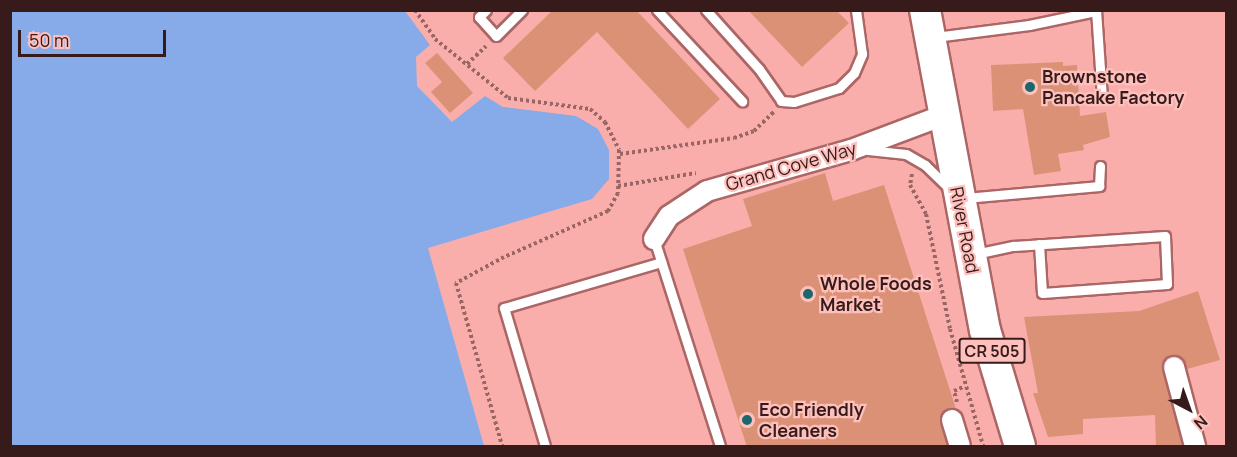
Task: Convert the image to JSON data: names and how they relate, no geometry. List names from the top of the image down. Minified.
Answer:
{"streets":{"main road":["River Road","CR 505"],"street":["Grand Cove Way"]},"crossings":[["Grand Cove Way","River Road"]],"places":["Brownstone Pancake Factory","Whole Foods Market","Eco Friendly Cleaners"],"scale_bar":"50 m","north":"bottom right"}
